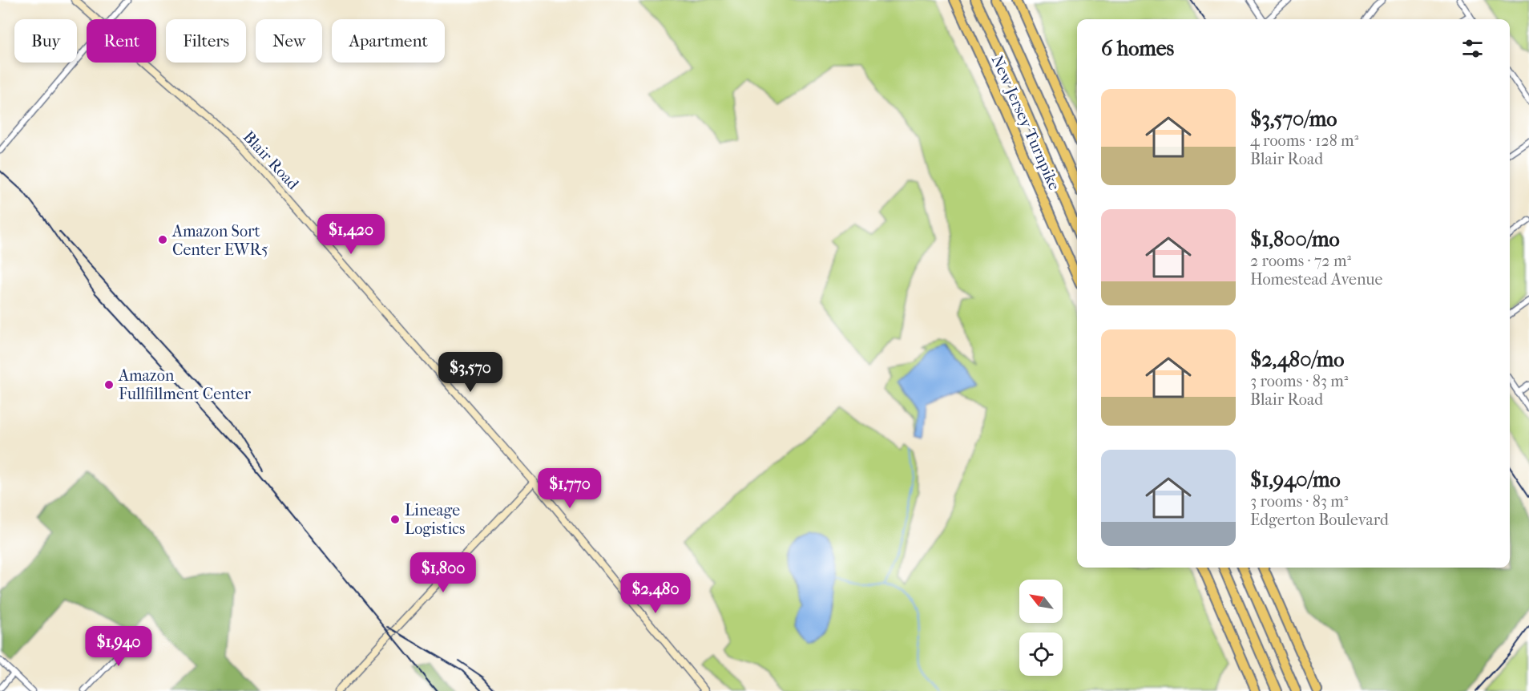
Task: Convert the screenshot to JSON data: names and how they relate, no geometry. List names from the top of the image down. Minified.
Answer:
{"streets":{"highway":["New Jersey Turnpike"],"street":["Blair Road"]},"places":["Amazon Sort Center EWR5","Amazon Fullfillment Center","Lineage Logistics"],"north":"top left","page":{"chip":["Buy","Rent","Filters","New","Apartment"],"heading":"6 homes","list":[{"name":"$3,570/mo","note":"4 rooms · 128 m² · Blair Road"},{"name":"$1,800/mo","note":"2 rooms · 72 m² · Homestead Avenue"},{"name":"$2,480/mo","note":"3 rooms · 83 m² · Blair Road"},{"name":"$1,940/mo","note":"3 rooms · 83 m² · Edgerton Boulevard"}],"price":["$1,420","$3,570","$1,770","$1,800","$2,480","$1,940"]}}
